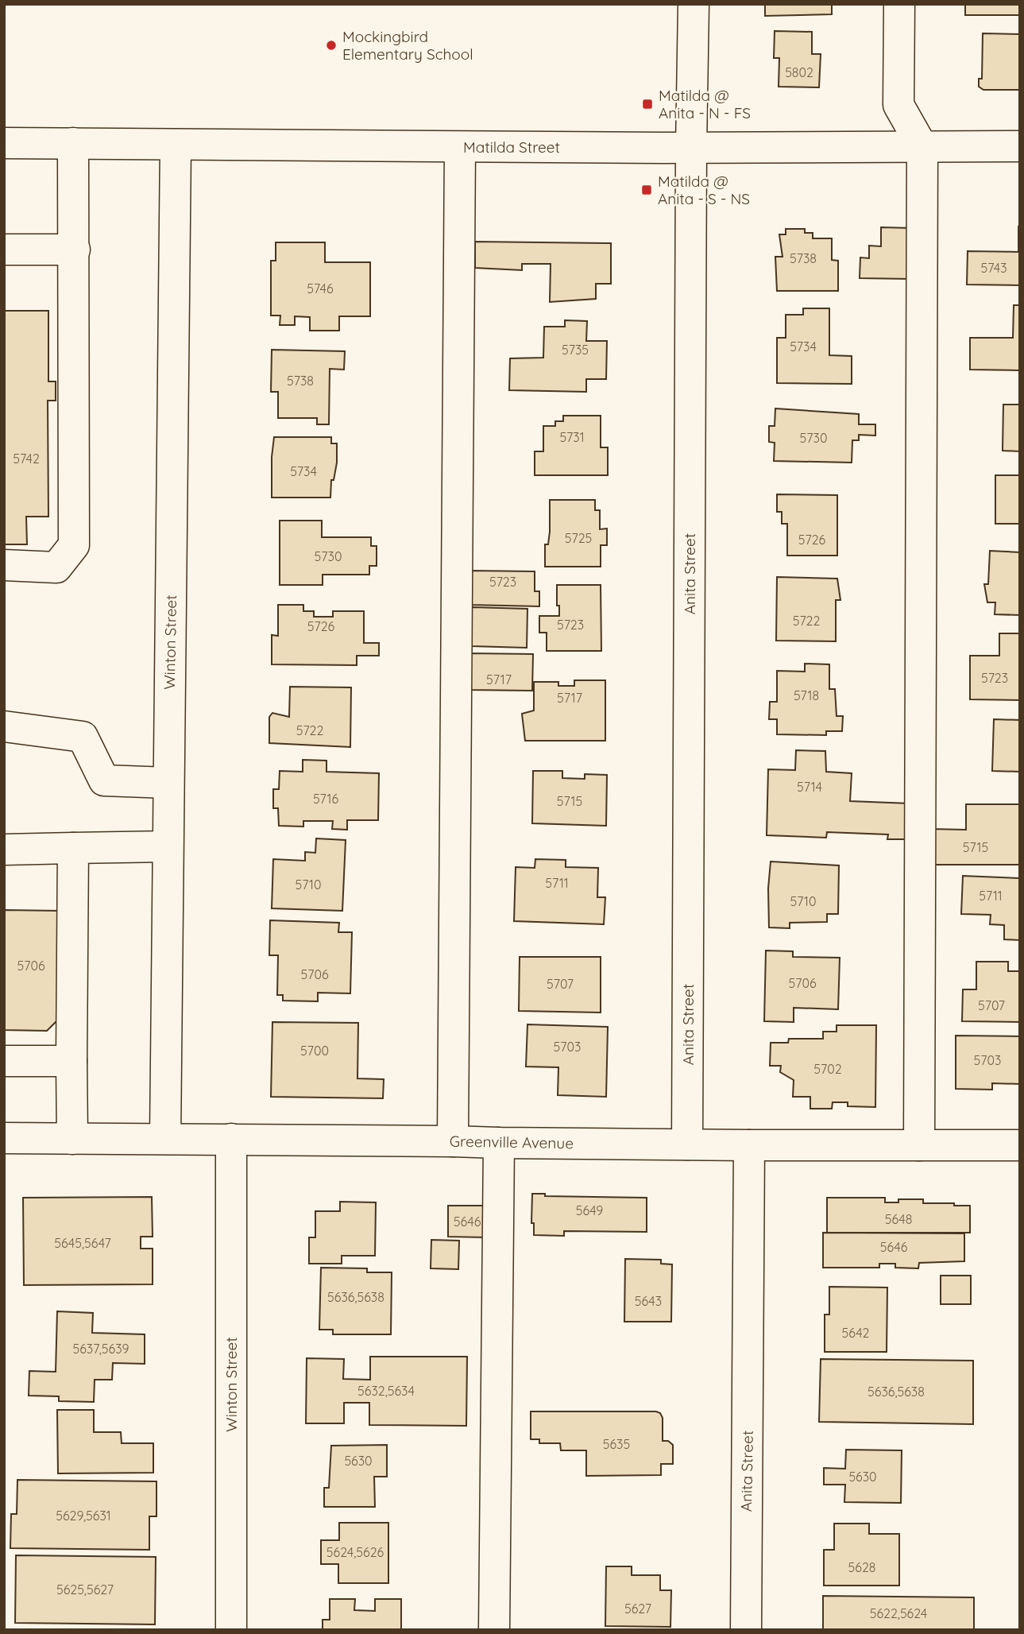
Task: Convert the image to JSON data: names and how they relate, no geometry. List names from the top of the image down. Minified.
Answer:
{"streets":{"street":["Matilda Street","Anita Street","Winton Street","Greenville Avenue"]},"crossings":[["Matilda Street","Anita Street"],["Matilda Street","Winton Street"],["Anita Street","Greenville Avenue"],["Winton Street","Greenville Avenue"]],"places":{"other":["Mockingbird Elementary School"],"transit":["Matilda @ Anita - N - FS","Matilda @ Anita - S - NS"]},"house_numbers":["5802","5738","5743","5746","5734","5735","5738","5731","5730","5742","5734","5725","5726","5730","5723","5722","5723","5726","5723","5717","5718","5717","5722","5714","5716","5715","5715","5711","5710","5711","5710","5706","5706","5706","5707","5707","5703","5700","5703","5702","5649","5648","5646","5645,5647","5646","5636,5638","5643","5642","5637,5639","5632,5634","5636,5638","5635","5630","5630","5629,5631","5624,5626","5628","5625,5627","5627","5622,5624"]}
